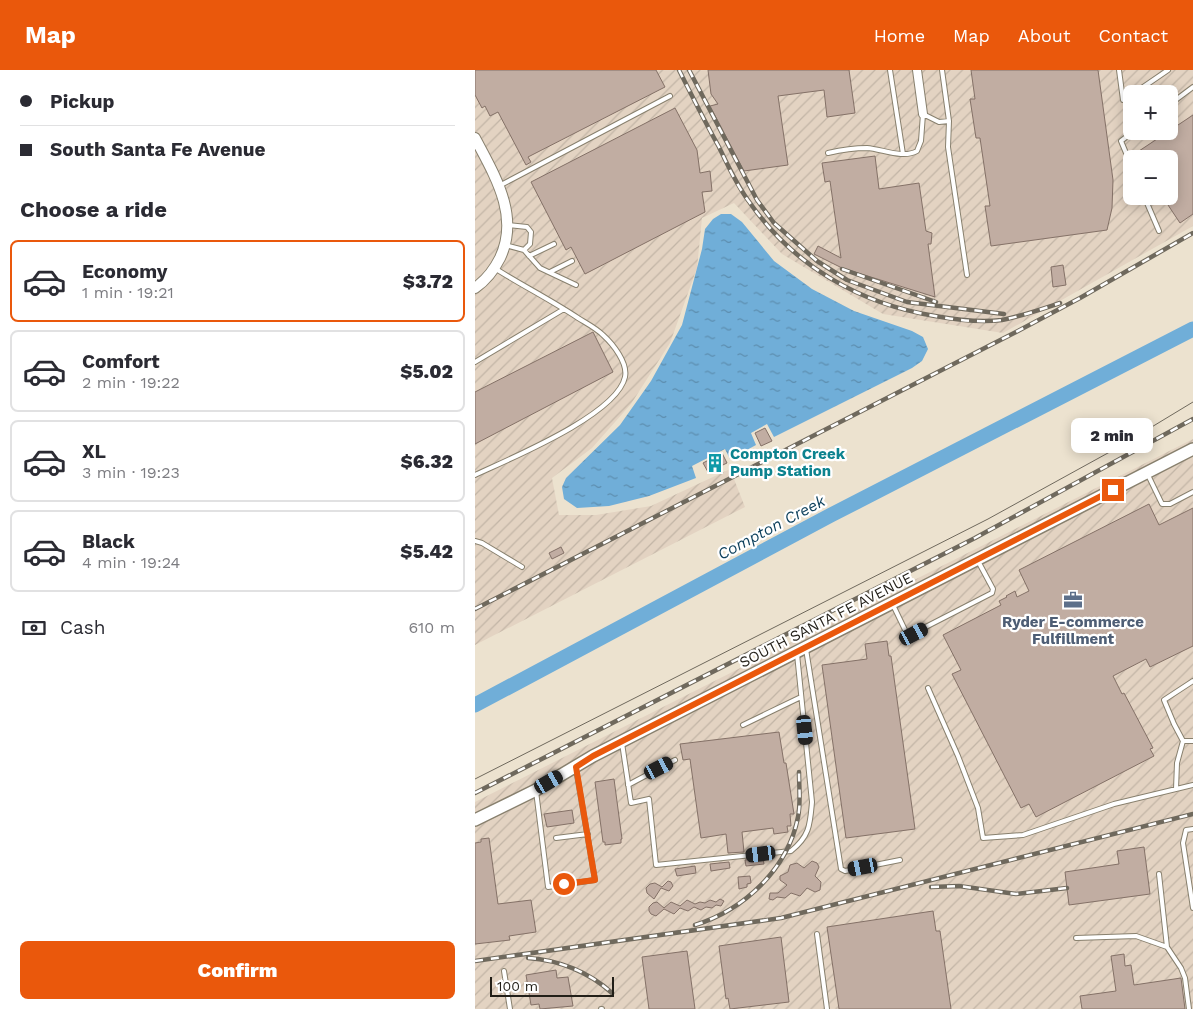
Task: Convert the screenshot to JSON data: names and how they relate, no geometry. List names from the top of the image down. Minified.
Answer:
{"streets":{"main road":["SOUTH SANTA FE AVENUE"]},"water":["Compton Creek"],"places":{"building":["Compton Creek Pump Station"],"office":["Ryder E-commerce Fulfillment"]},"scale_bar":"100 m","page":{"header":"Map","nav":["Home","Map","About","Contact"],"banner":["Pickup","South Santa Fe Avenue"],"map_buttons":["+","−"],"heading":"Choose a ride","list":[{"name":"Economy","note":"1 min · 19:21","value":"$3.72"},{"name":"Comfort","note":"2 min · 19:22","value":"$5.02"},{"name":"XL","note":"3 min · 19:23","value":"$6.32"},{"name":"Black","note":"4 min · 19:24","value":"$5.42"}],"bubble":"2 min","pay":["Cash","610 m"],"buttons":"Confirm","scale":"100 m"}}
